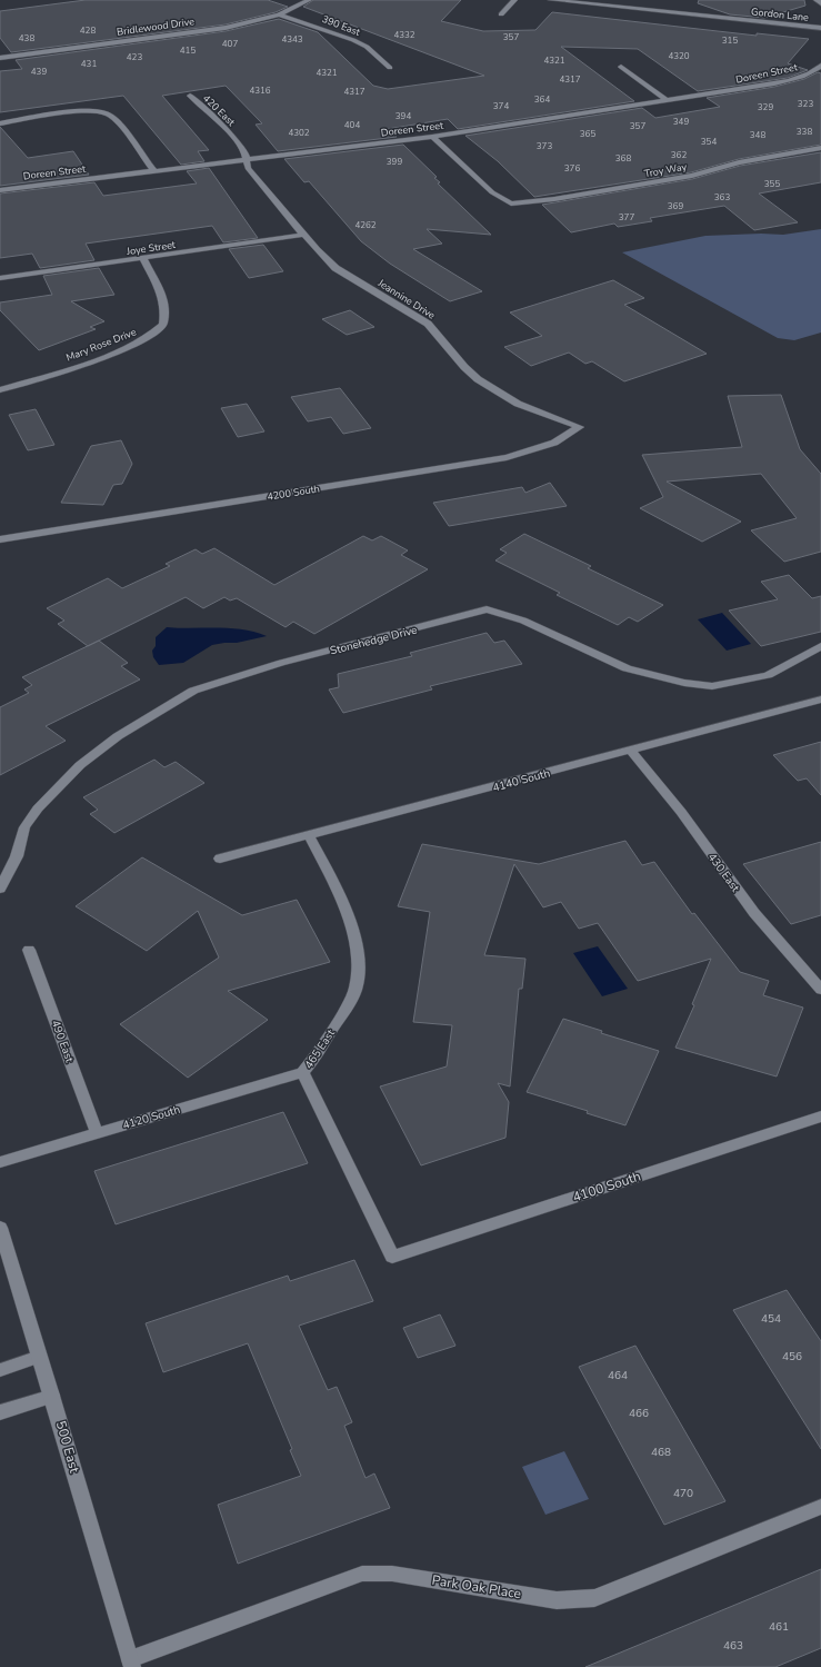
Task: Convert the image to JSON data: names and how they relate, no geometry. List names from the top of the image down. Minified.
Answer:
{"streets":{"street":["Gordon Lane","390 East","Bridlewood Drive","Doreen Street","420 East","Troy Way","Joye Street","Jeannine Drive","Mary Rose Drive","4200 South","Stonehedge Drive","4140 South","430 East","490 East","465 East","4120 South","4100 South","500 East","Park Oak Place"]},"crossings":[["390 East","Bridlewood Drive"],["Doreen Street","420 East"],["Doreen Street","Troy Way"],["Doreen Street","Jeannine Drive"],["420 East","Jeannine Drive"],["Joye Street","Jeannine Drive"],["Joye Street","Mary Rose Drive"],["Jeannine Drive","4200 South"],["4140 South","430 East"],["4140 South","465 East"],["490 East","4120 South"],["465 East","4120 South"],["465 East","4100 South"],["500 East","Park Oak Place"]],"house_numbers":["428","4332","357","438","4343","315","407","415","4320","423","4321","431","439","4321","4317","4316","4317","364","323","374","329","394","349","404","357","338","4302","365","348","354","373","362","368","399","376","355","363","369","377","4262","454","456","464","466","468","470","461","463"]}
